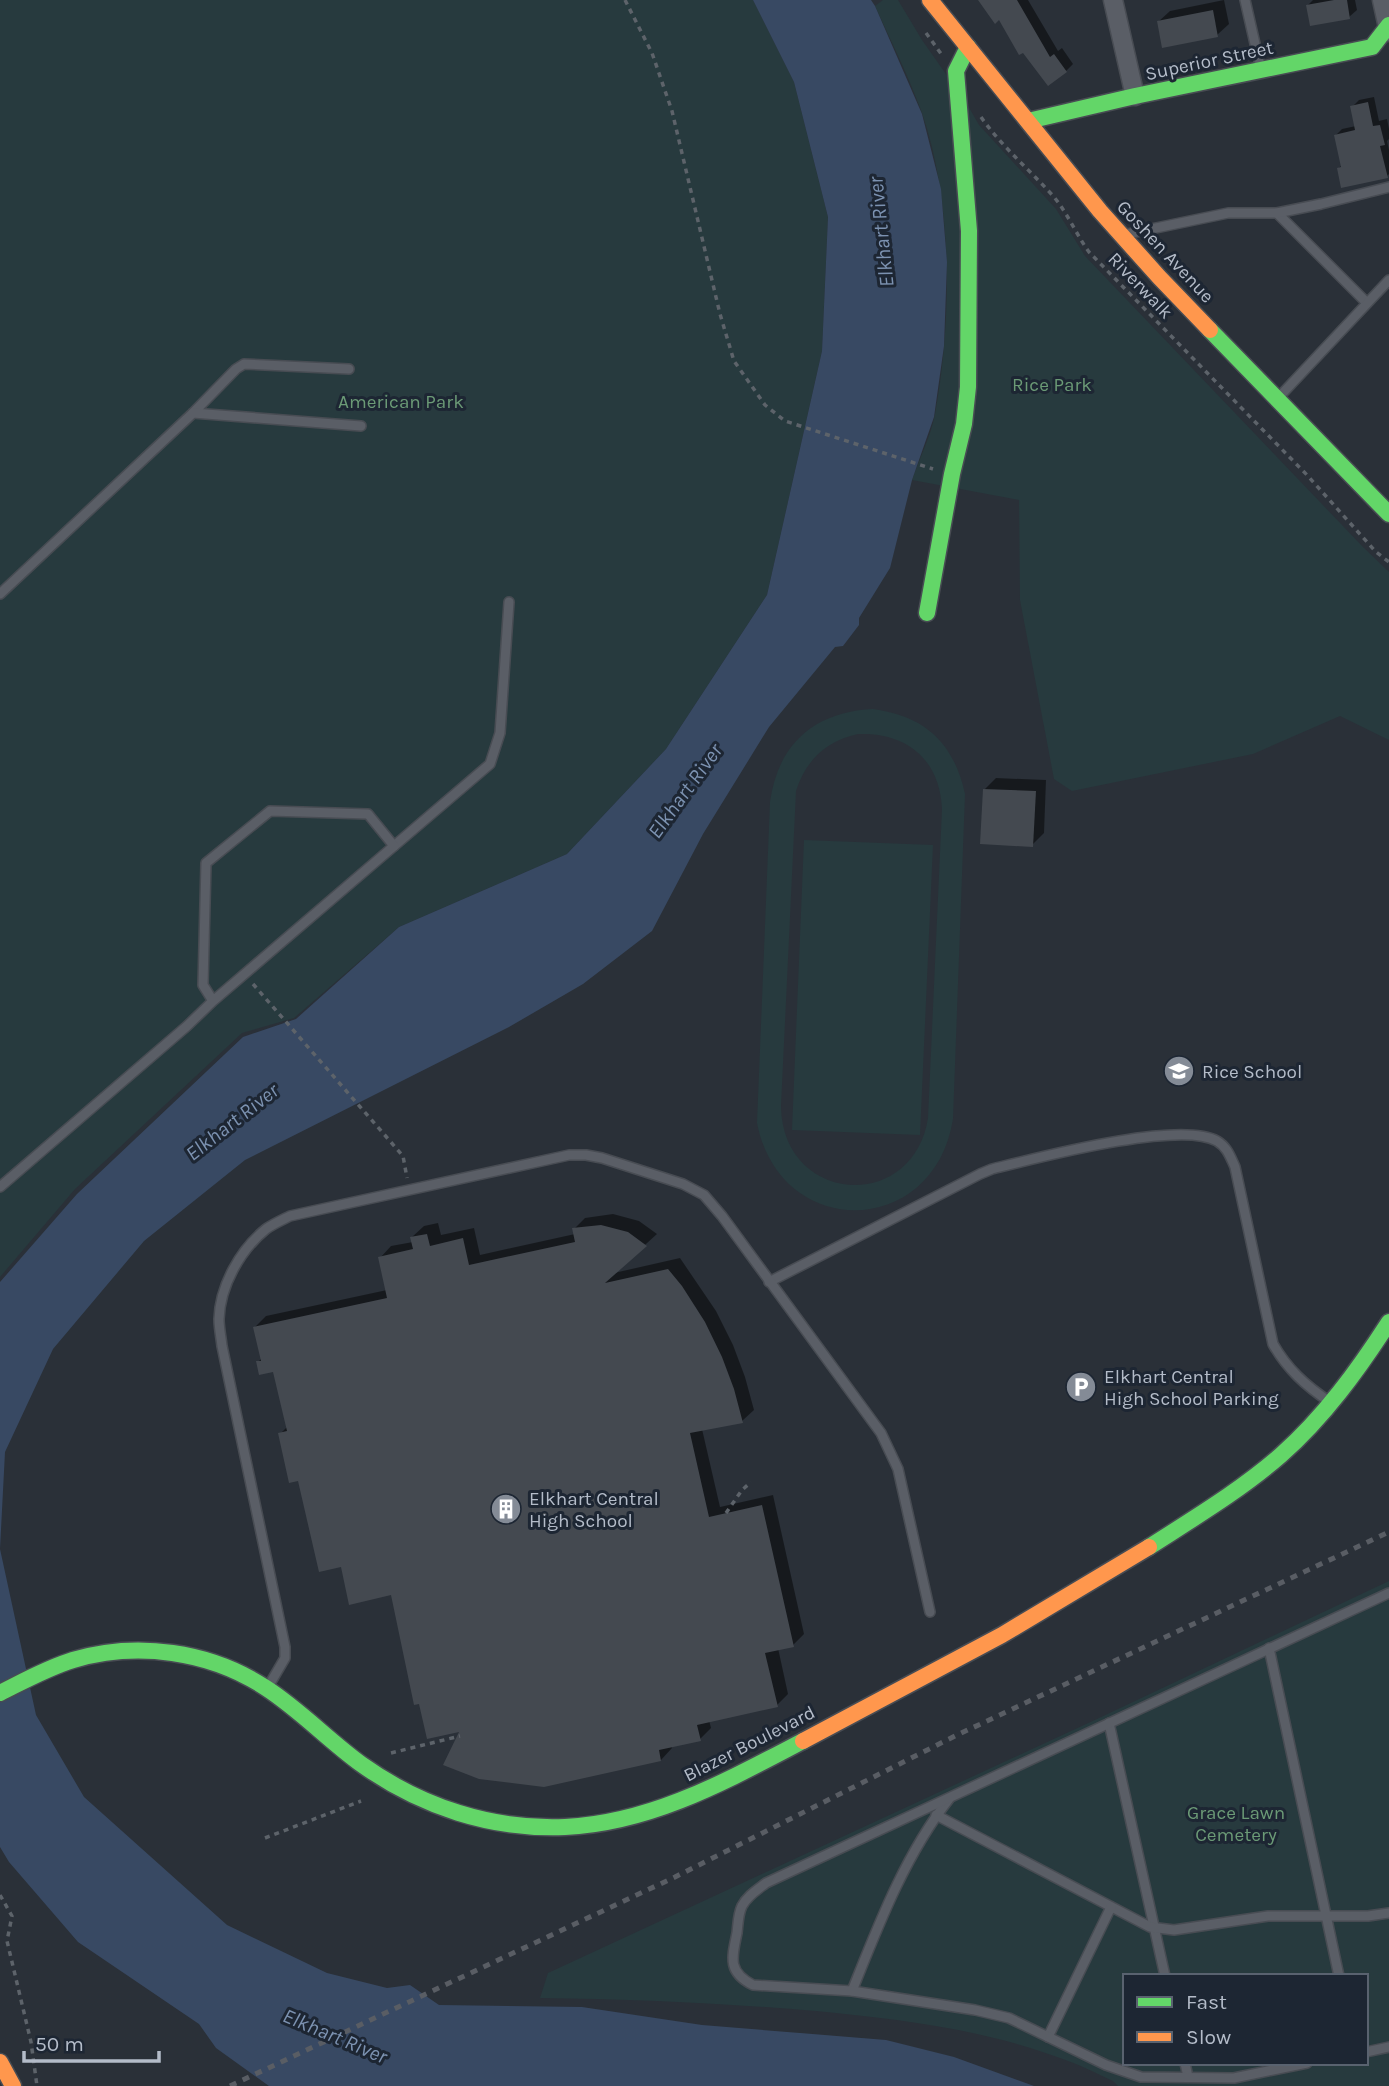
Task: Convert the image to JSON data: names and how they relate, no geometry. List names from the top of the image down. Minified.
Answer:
{"streets":{"main road":["Superior Street","Goshen Avenue","Blazer Boulevard"],"path":["Riverwalk"]},"crossings":[["Superior Street","Goshen Avenue"]],"water":["Elkhart River"],"parks":["Rice Park","American Park","Grace Lawn Cemetery"],"places":{"school or university":["Rice School"],"parking":["Elkhart Central High School Parking"],"building":["Elkhart Central High School"]},"legend":["Fast","Slow"],"scale_bar":"50 m"}
